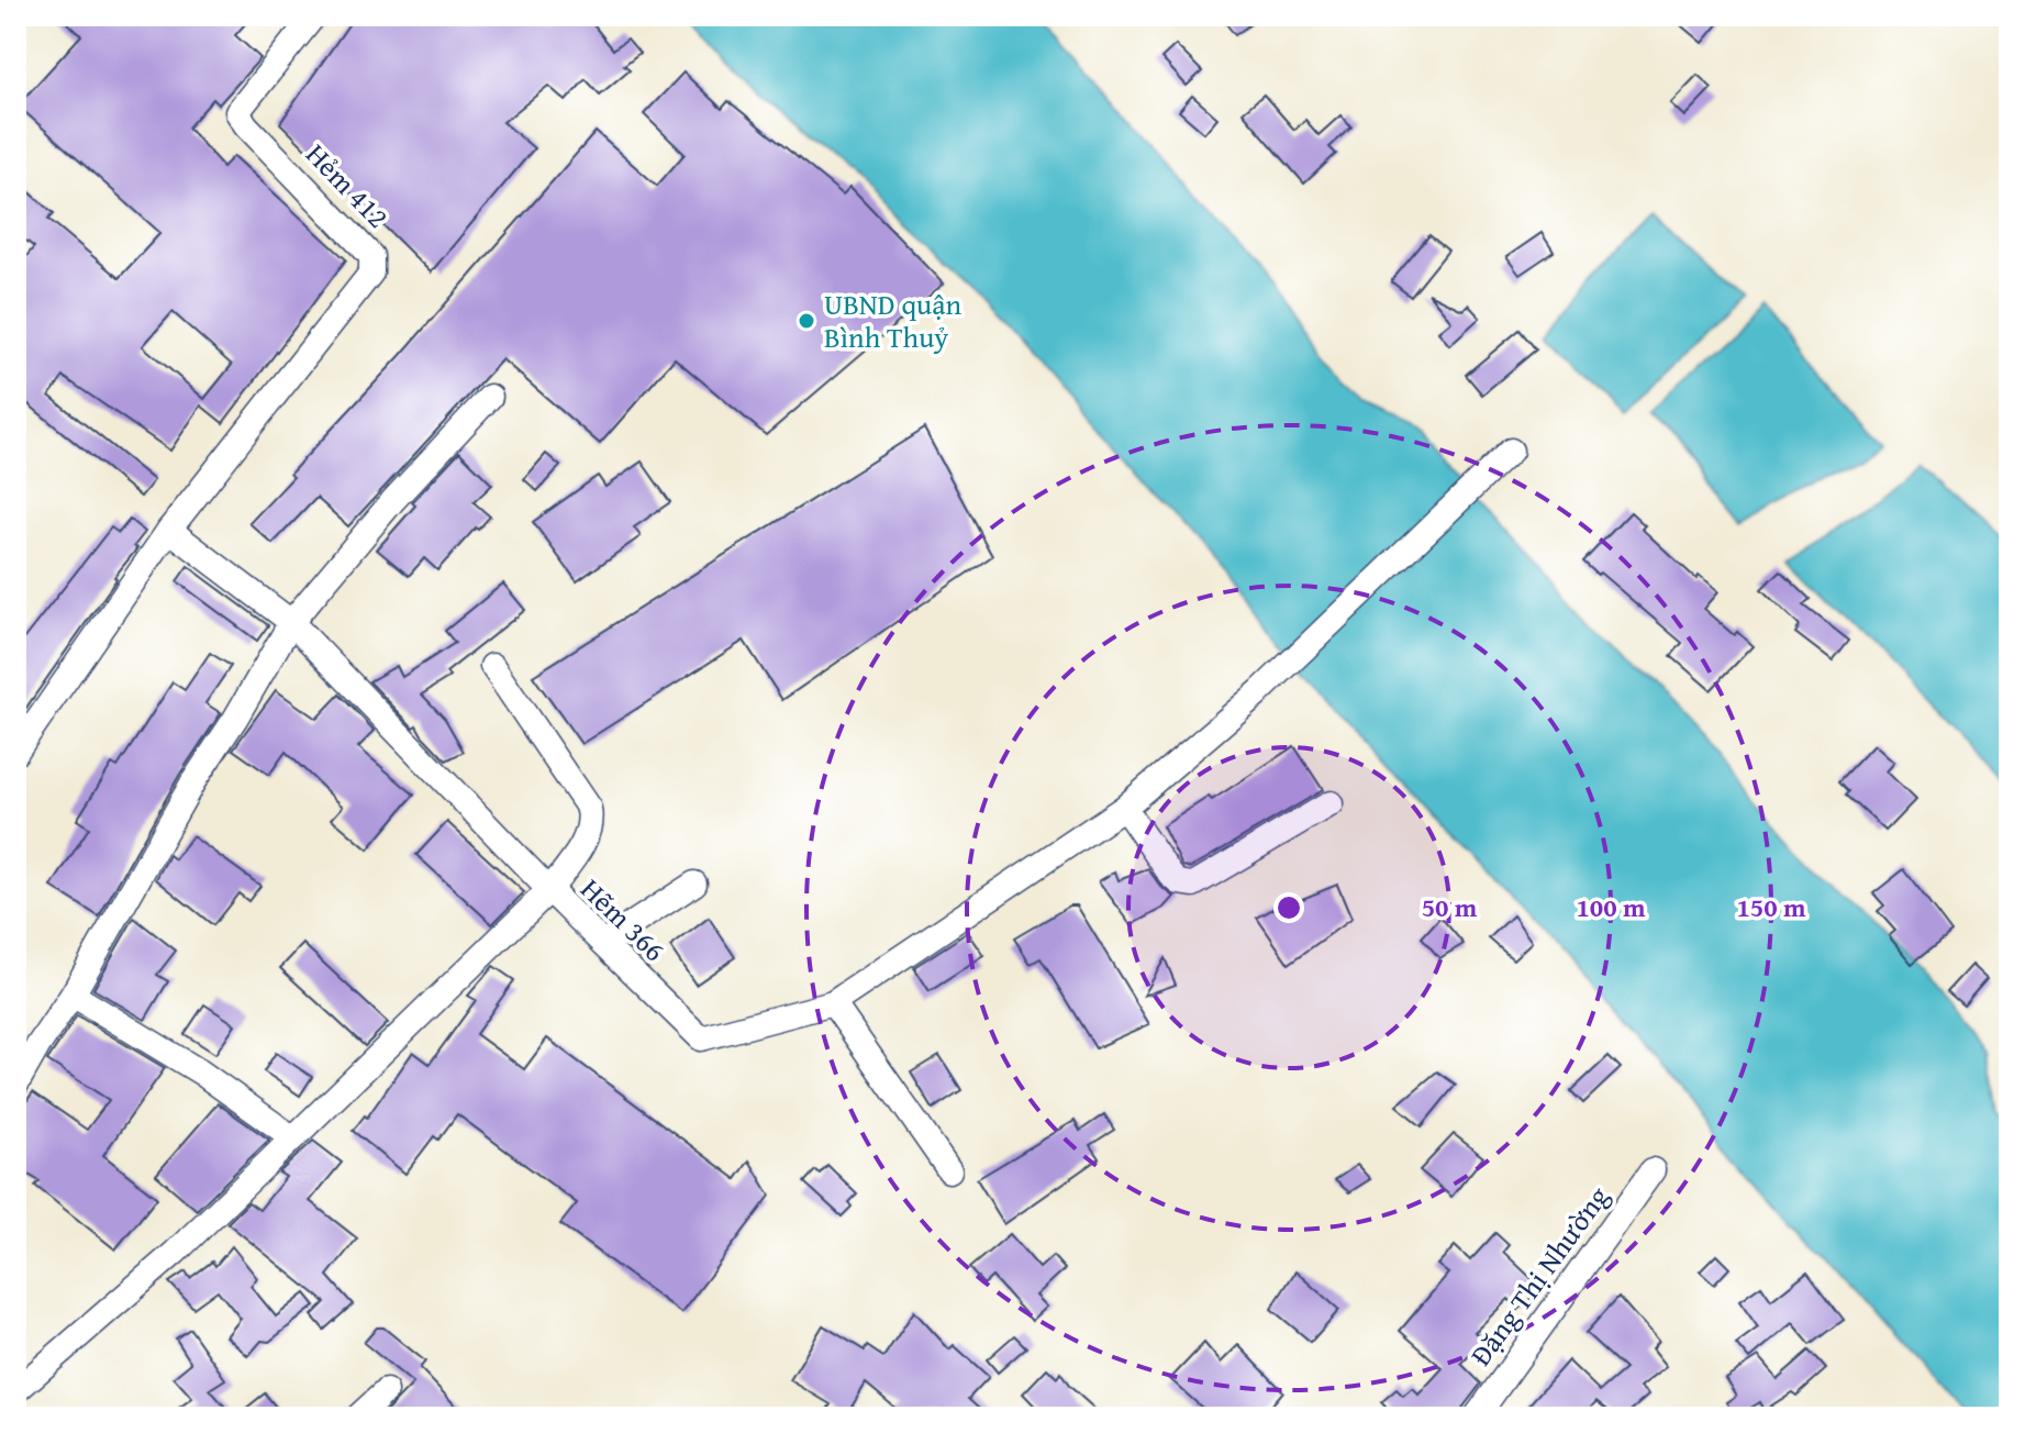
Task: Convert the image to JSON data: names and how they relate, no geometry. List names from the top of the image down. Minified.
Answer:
{"streets":{"street":["Hẻm 412","Hẽm 366","Đặng Thị Nhường"]},"places":["UBND quận Bình Thuỷ"],"rings":["50 m","100 m","150 m"]}
